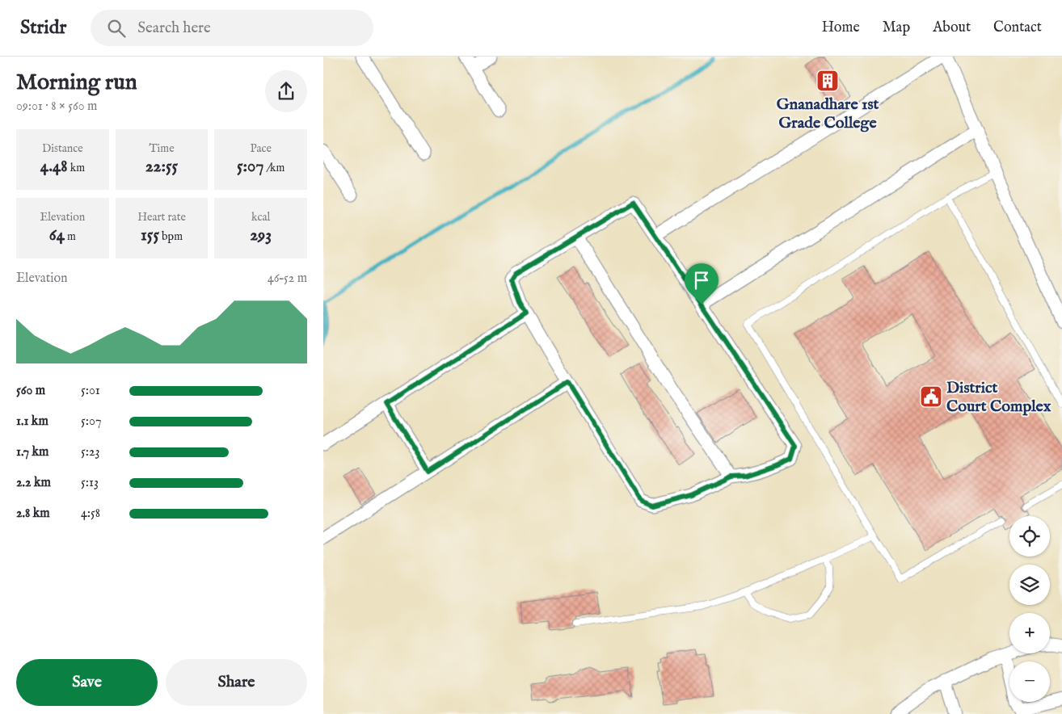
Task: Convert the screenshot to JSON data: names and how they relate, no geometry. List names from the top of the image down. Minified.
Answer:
{"places":{"building":["Gnanadhare 1st Grade College"],"public building":["District Court Complex"]},"page":{"header":"Stridr","search":"Search here","nav":["Home","Map","About","Contact"],"heading":["Morning run","09:01 · 8 × 560 m"],"stats":[["Distance","4.48 km"],["Time","22:55"],["Pace","5:07 /km"],["Elevation","64 m"],["Heart rate","155 bpm"],["kcal","293"]],"chart":["Elevation","46–52 m"],"list":[{"name":"560 m","note":"5:01"},{"name":"1.1 km","note":"5:07"},{"name":"1.7 km","note":"5:23"},{"name":"2.2 km","note":"5:13"},{"name":"2.8 km","note":"4:58"}],"map_buttons":["+","−"],"buttons":["Save","Share"]}}
